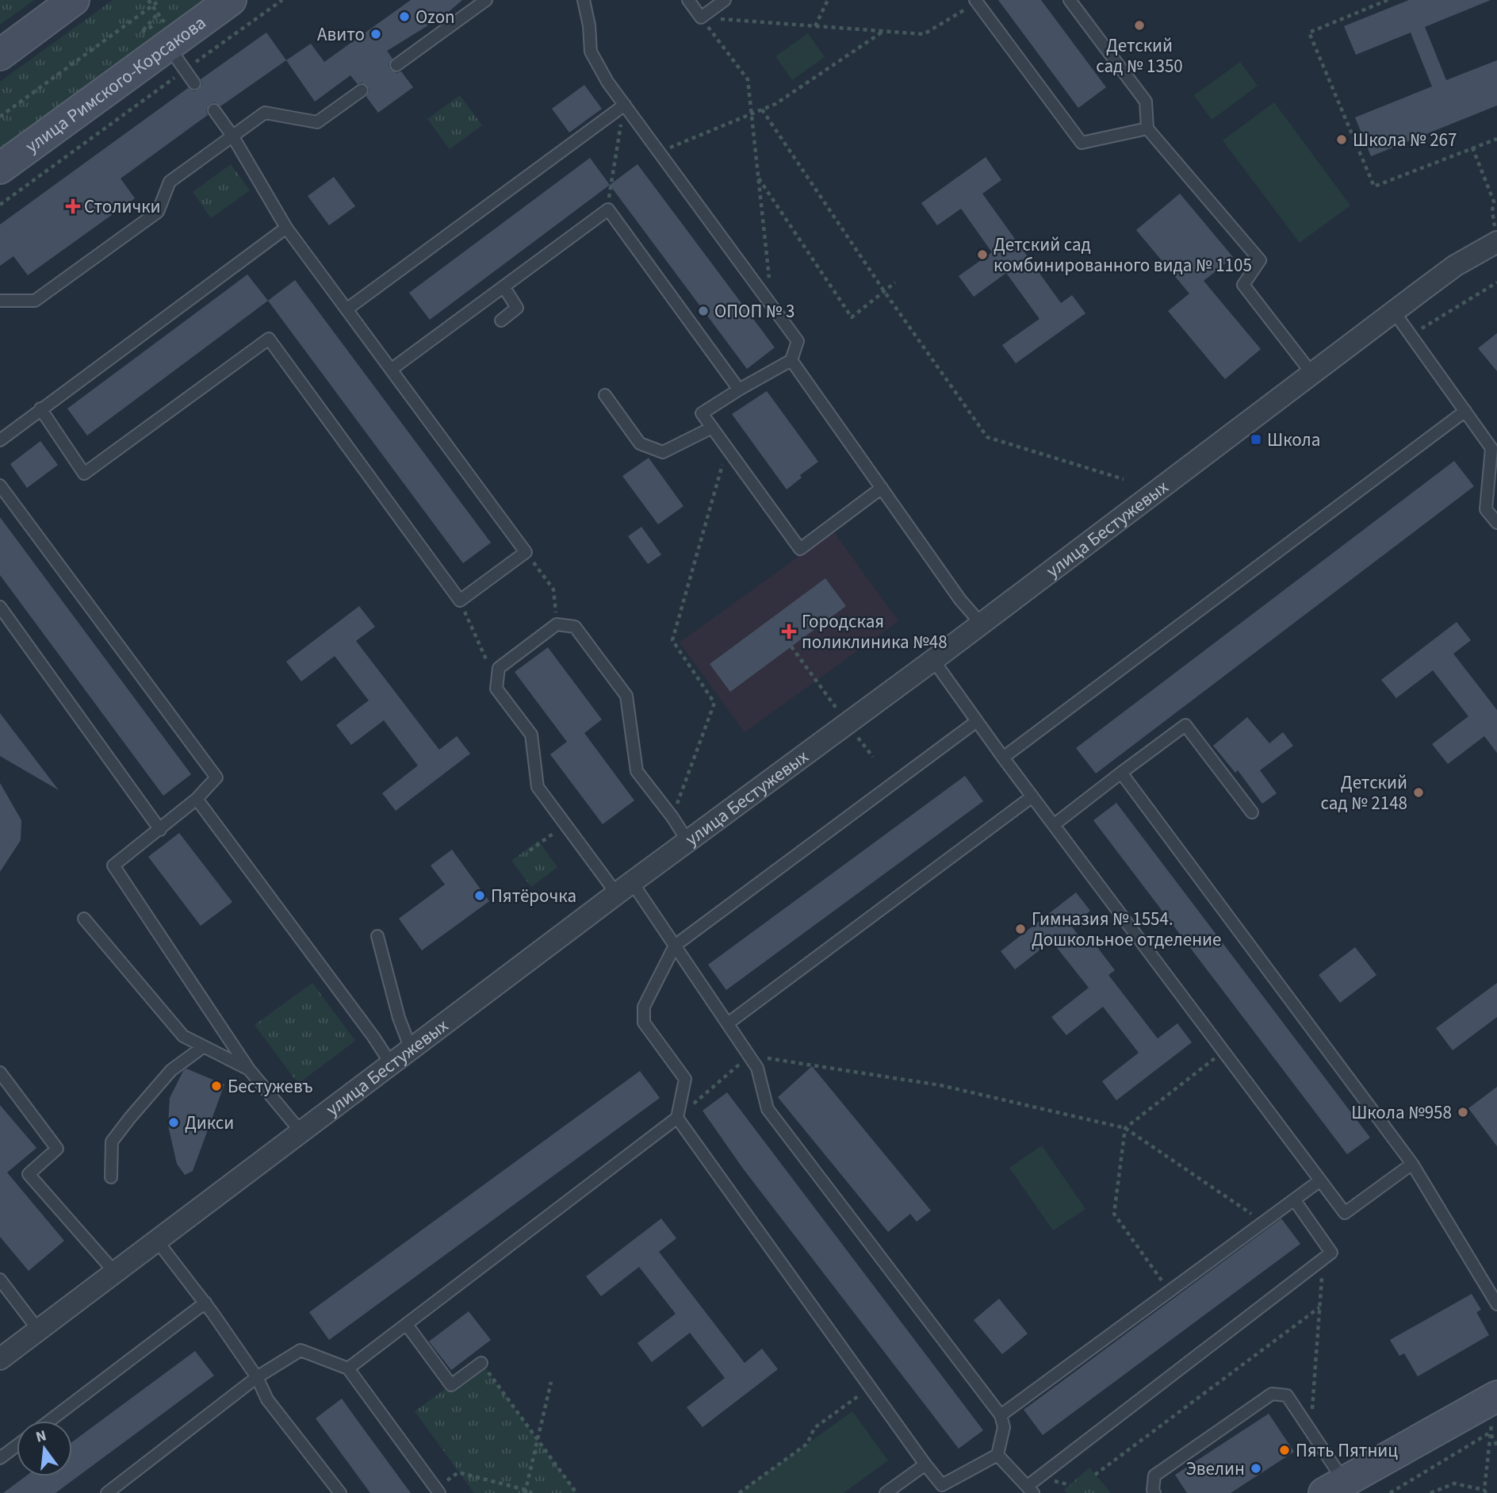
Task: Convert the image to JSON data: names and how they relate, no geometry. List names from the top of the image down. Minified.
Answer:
{"streets":{"street":["улица Римского-Корсакова","улица Бестужевых"]},"places":{"other":["Ozon","Детский сад № 1350","Авито","Школа № 267","Детский сад комбинированного вида № 1105","ОПОП № 3","Детский сад № 2148","Пятёрочка","Гимназия № 1554. Дошкольное отделение","Бестужевъ","Школа №958","Дикси","Пять Пятниц","Эвелин"],"health":["Столички","Городская поликлиника №48"],"transit":["Школа"]},"north":"top"}
